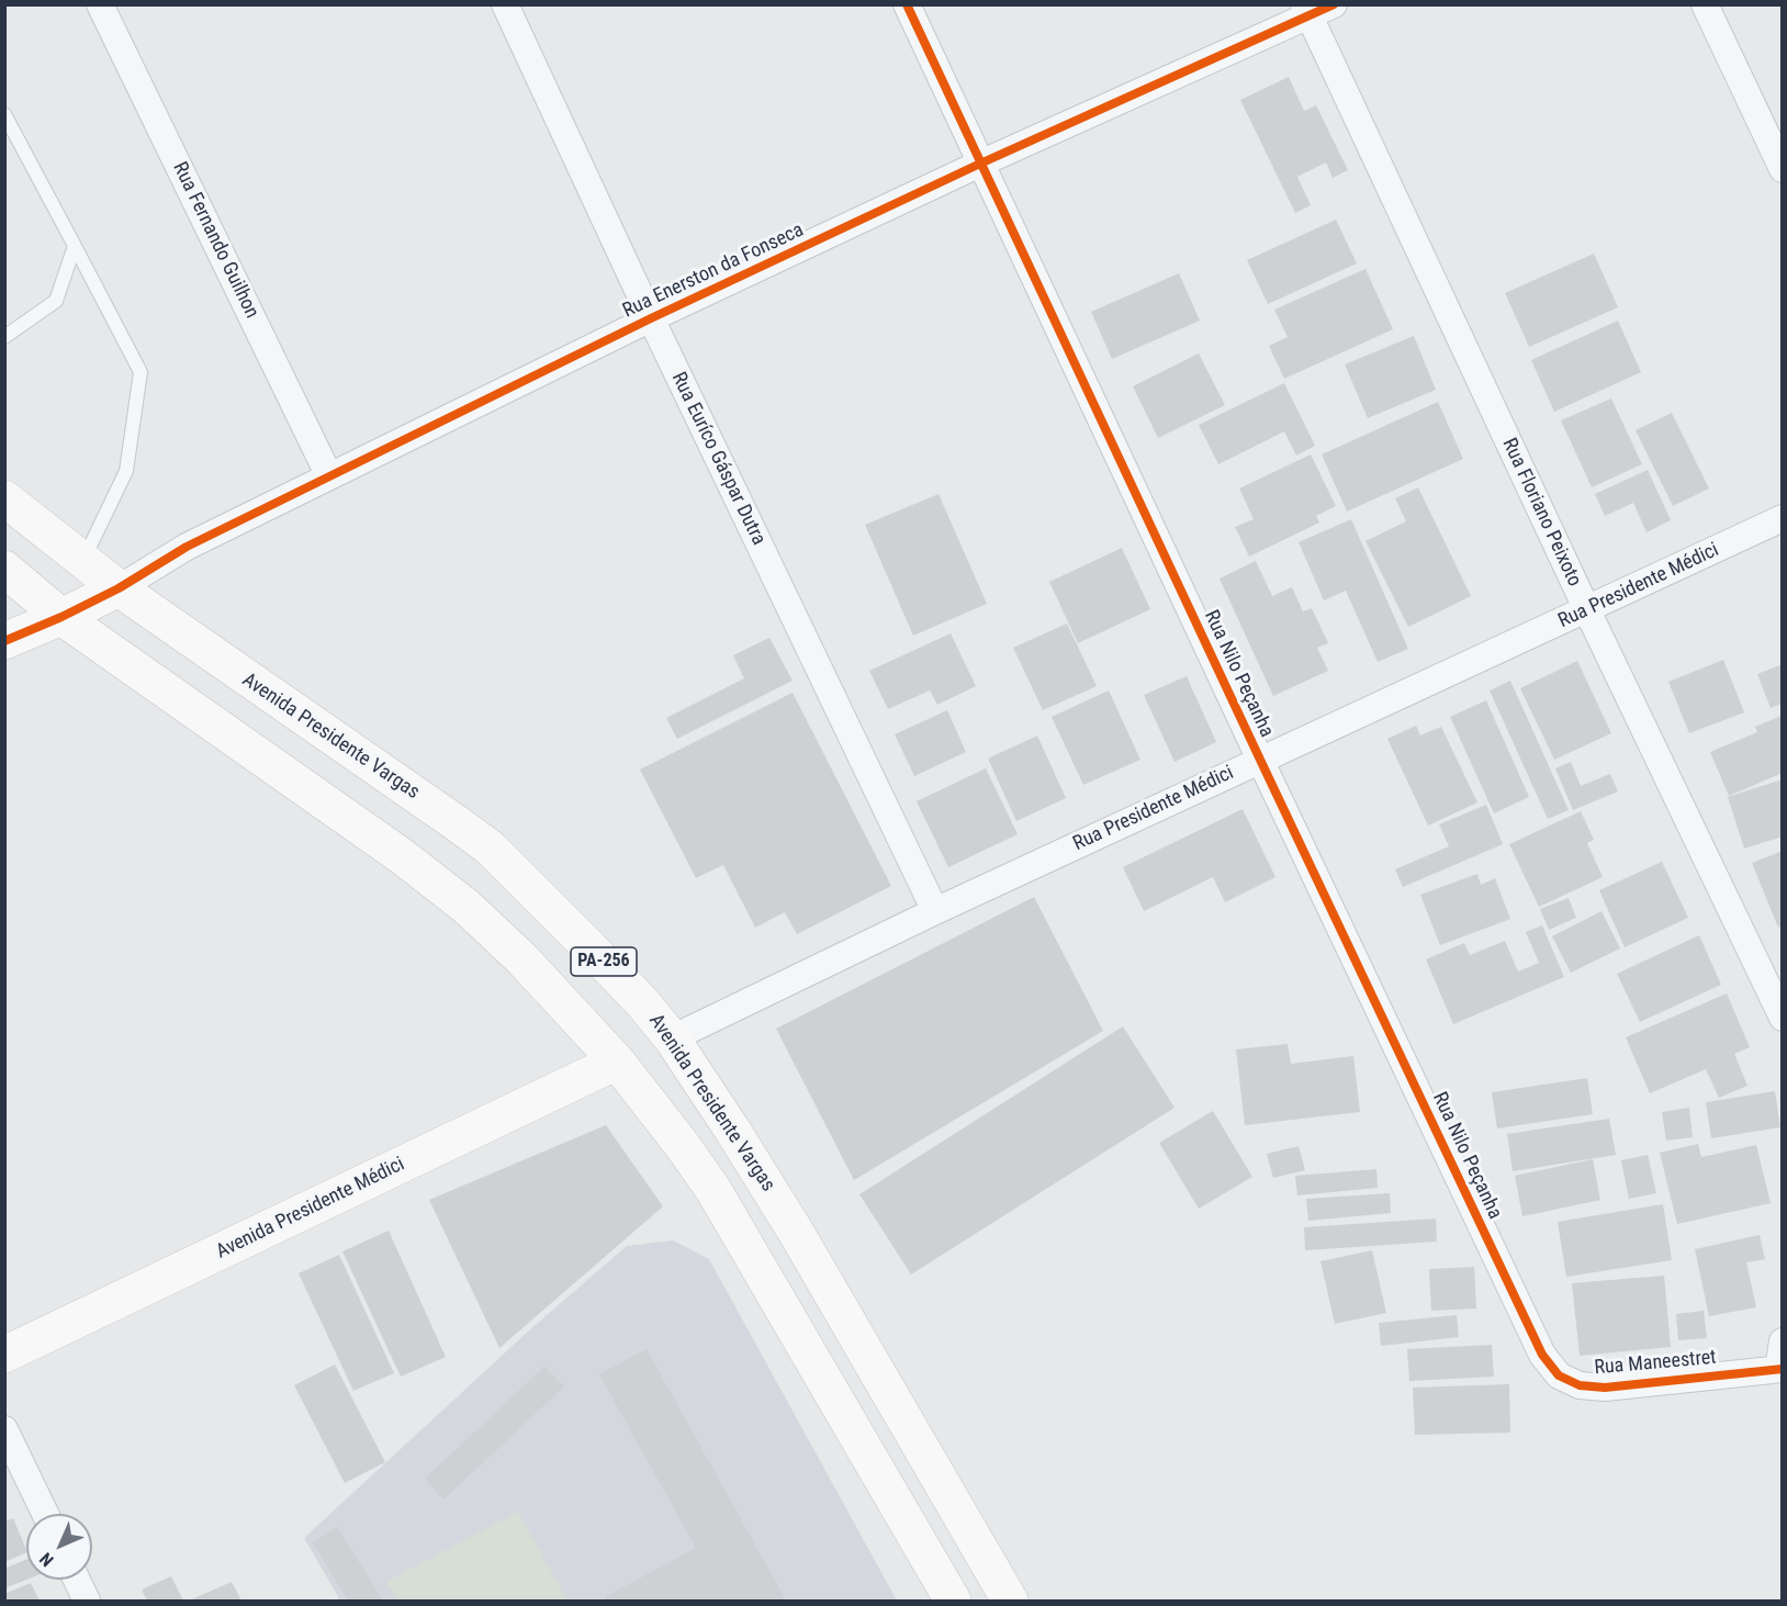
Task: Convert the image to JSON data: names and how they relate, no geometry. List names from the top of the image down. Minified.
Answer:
{"streets":{"main road":["Avenida Presidente Vargas","PA-256","Avenida Presidente Médici"],"street":["Rua Fernando Guilhon","Rua Enerston da Fonseca","Rua Euríco Gáspar Dutra","Rua Floriano Peixoto","Rua Presidente Médici","Rua Nilo Peçanha","Rua Maneestret"]},"crossings":[["Rua Fernando Guilhon","Rua Enerston da Fonseca"],["Rua Enerston da Fonseca","Rua Euríco Gáspar Dutra"],["Rua Enerston da Fonseca","Rua Floriano Peixoto"],["Rua Enerston da Fonseca","Rua Nilo Peçanha"],["Rua Enerston da Fonseca","Avenida Presidente Vargas"],["Rua Euríco Gáspar Dutra","Rua Presidente Médici"],["Rua Floriano Peixoto","Rua Presidente Médici"],["Rua Presidente Médici","Rua Nilo Peçanha"],["Rua Presidente Médici","Avenida Presidente Vargas"],["Rua Nilo Peçanha","Rua Maneestret"],["PA-256","Avenida Presidente Médici"]],"north":"bottom left"}
